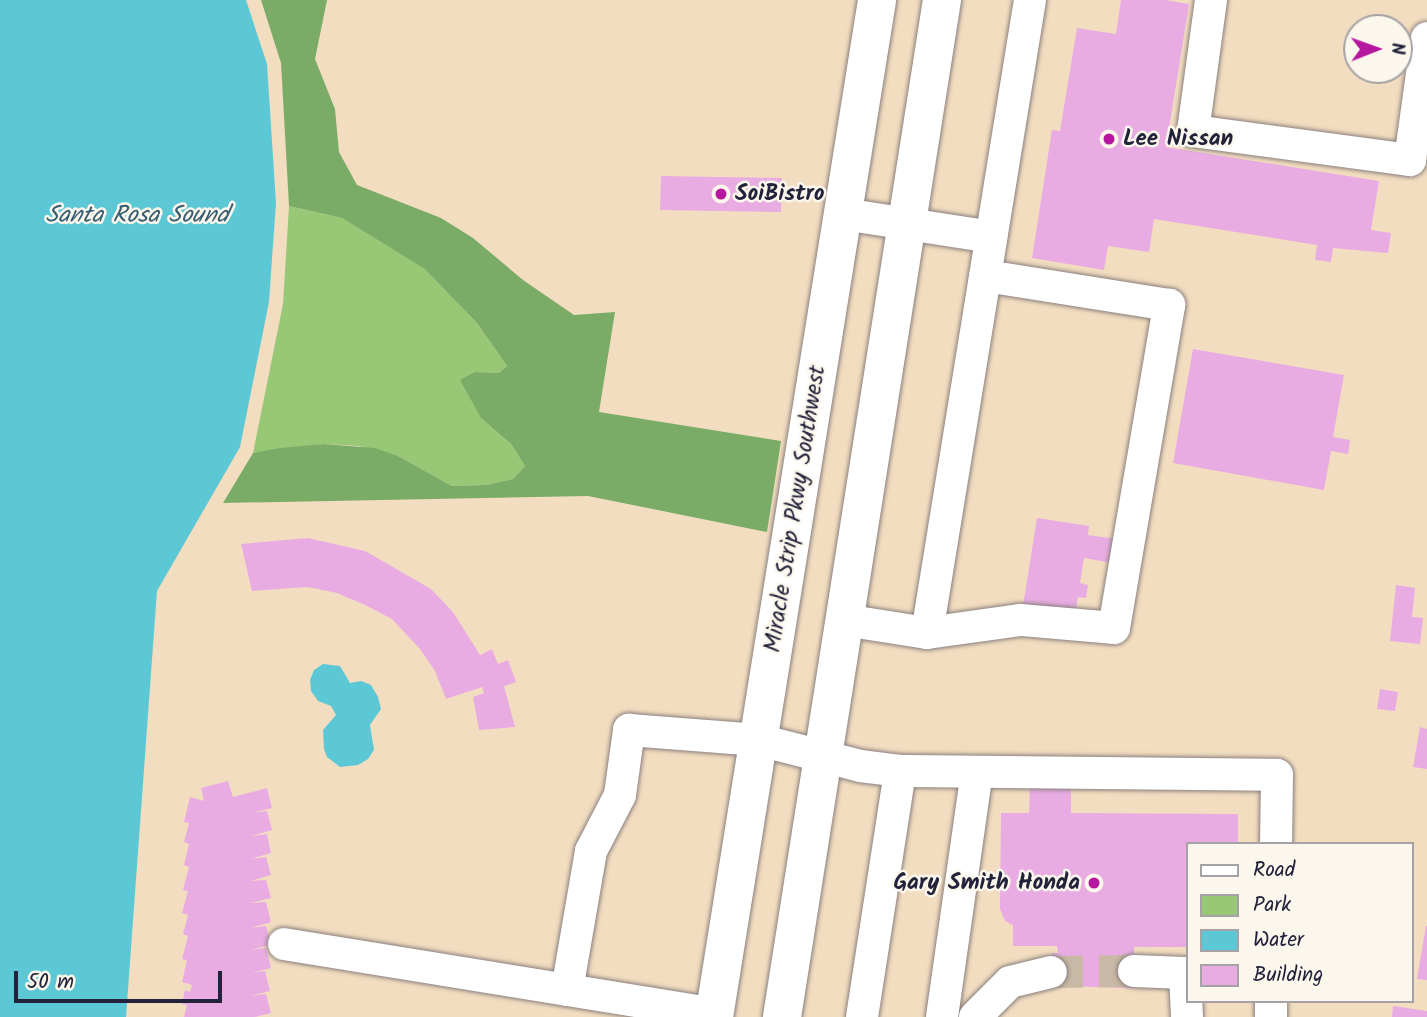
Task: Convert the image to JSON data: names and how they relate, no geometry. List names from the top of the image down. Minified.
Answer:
{"streets":{"highway":["Miracle Strip Pkwy Southwest"]},"water":["Santa Rosa Sound"],"places":["Lee Nissan","SoiBistro","Gary Smith Honda"],"legend":["Road","Park","Water","Building"],"scale_bar":"50 m","north":"right"}
